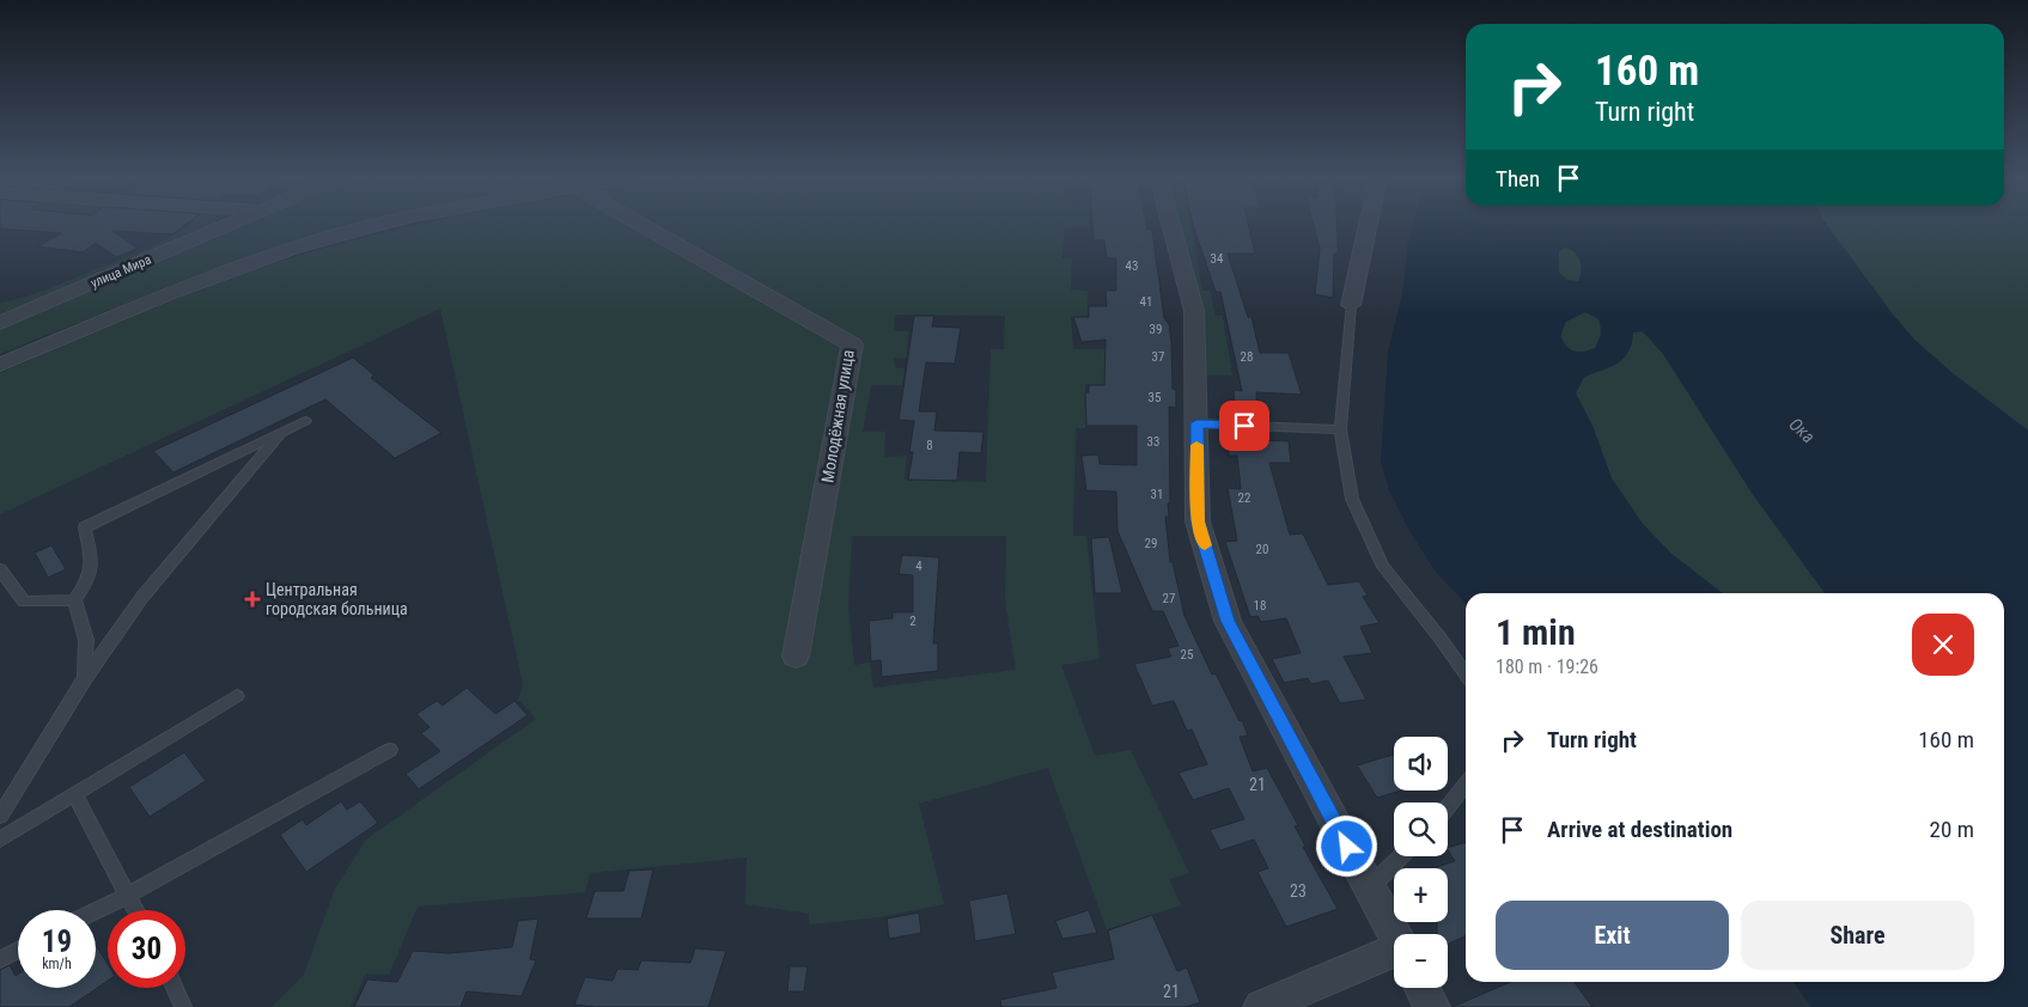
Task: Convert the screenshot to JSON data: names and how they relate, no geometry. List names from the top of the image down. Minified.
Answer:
{"streets":{"street":["улица Мира","Молодёжная улица"]},"water":["Ока"],"places":{"health":["Центральная городская больница"]},"house_numbers":["34","43","41","39","37","28","35","33","8","31","22","29","20","4","27","18","2","25","21","23","21"],"page":{"turn":["160 m","Turn right"],"then":"Then","heading":["1 min","180 m · 19:26"],"list":[{"name":"Turn right","value":"160 m"},{"name":"Arrive at destination","value":"20 m"}],"map_buttons":["+","−"],"buttons":["Exit","Share"],"speed":"19 km/h","limit":"30"}}
